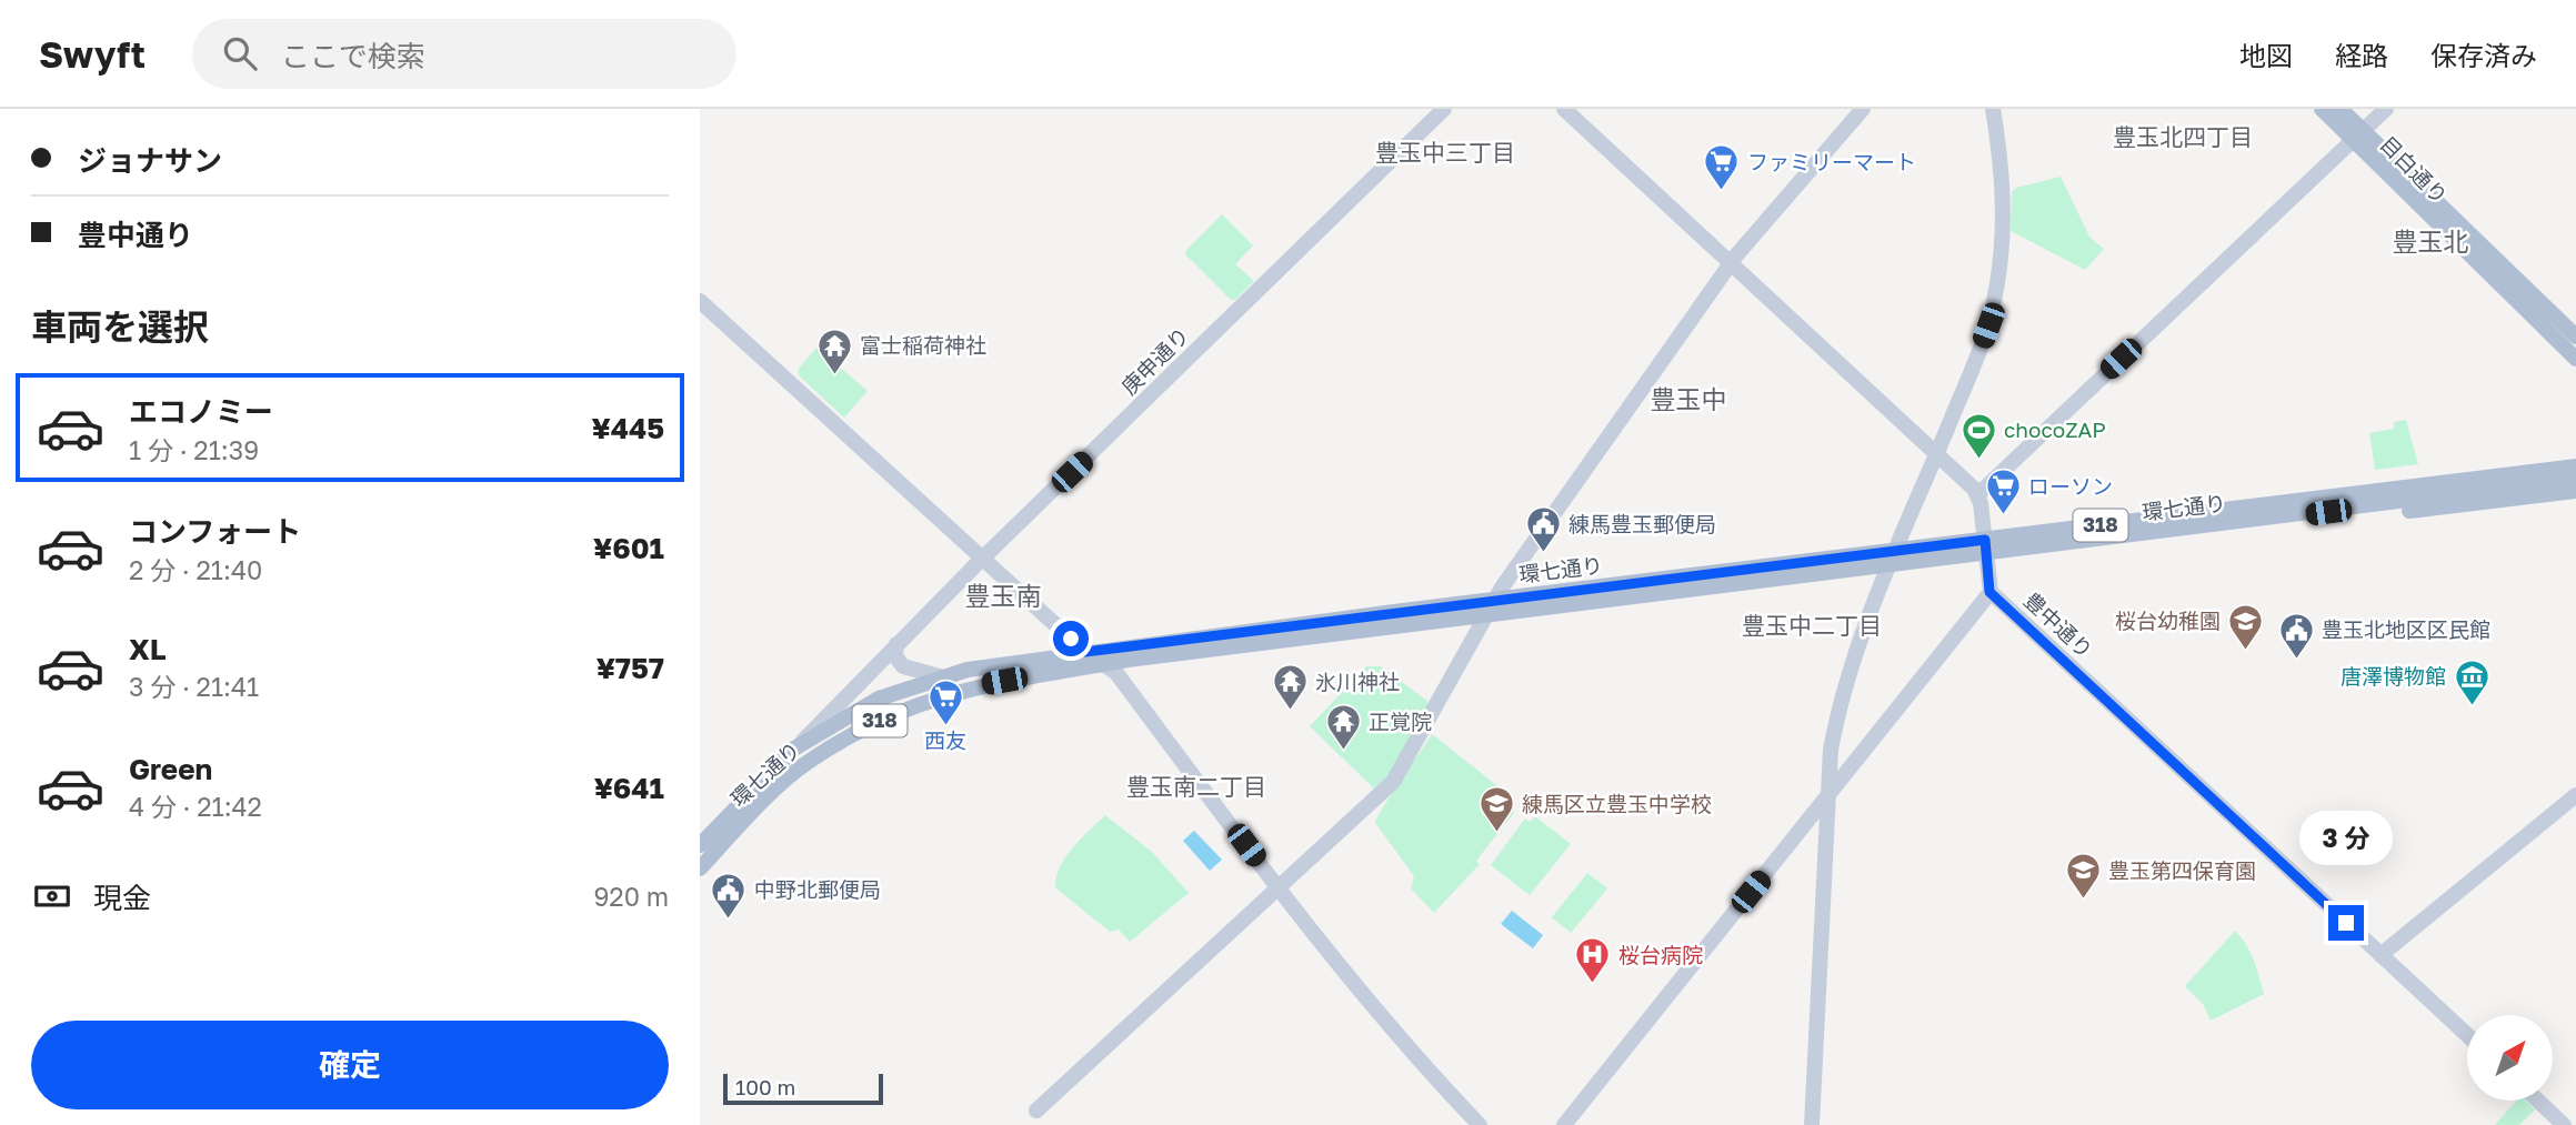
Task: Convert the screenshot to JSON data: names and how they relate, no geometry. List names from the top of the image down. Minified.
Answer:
{"streets":{"main road":["目白通り","環七通り","318"],"street":["庚申通り","豊中通り"]},"crossings":[["庚申通り","環七通り"],["環七通り","豊中通り"]],"districts":["豊玉北四丁目","豊玉中三丁目","豊玉北","豊玉中","豊玉南","豊玉中二丁目","豊玉南二丁目"],"places":{"supermarket":["ファミリーマート","ローソン","西友"],"temple":["富士稲荷神社","氷川神社","正覚院"],"sports":["chocoZAP"],"public building":["練馬豊玉郵便局","豊玉北地区区民館","中野北郵便局"],"school or university":["桜台幼稚園","練馬区立豊玉中学校","豊玉第四保育園"],"museum":["唐澤博物館"],"hospital":["桜台病院"]},"scale_bar":"100 m","north":"top right","page":{"header":"Swyft","search":"ここで検索","nav":["地図","経路","保存済み"],"banner":["ジョナサン","豊中通り"],"heading":"車両を選択","list":[{"name":"エコノミー","note":"1 分 · 21:39","value":"¥445"},{"name":"コンフォート","note":"2 分 · 21:40","value":"¥601"},{"name":"XL","note":"3 分 · 21:41","value":"¥757"},{"name":"Green","note":"4 分 · 21:42","value":"¥641"}],"bubble":"3 分","pay":["現金","920 m"],"buttons":"確定","scale":"100 m"}}
